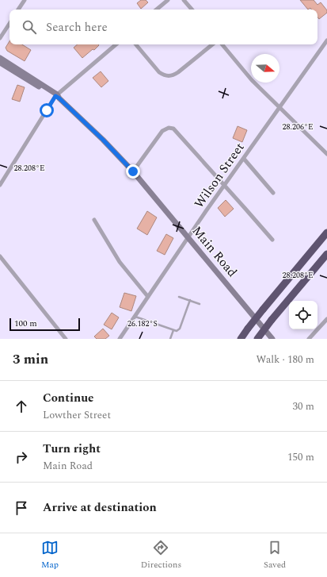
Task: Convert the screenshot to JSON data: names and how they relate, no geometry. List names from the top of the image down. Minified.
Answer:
{"streets":{"street":["Wilson Street","Main Road"]},"crossings":[["Wilson Street","Main Road"]],"scale_bar":"100 m","north":"right","page":{"search":"Search here","scale":"100 m","heading":["3 min","Walk · 180 m"],"list":[["Continue","Lowther Street","30 m"],["Turn right","Main Road","150 m"],"Arrive at destination"],"nav":["Map","Directions","Saved"]},"coordinates":["28.206°E","28.208°E","26.182°S"]}
